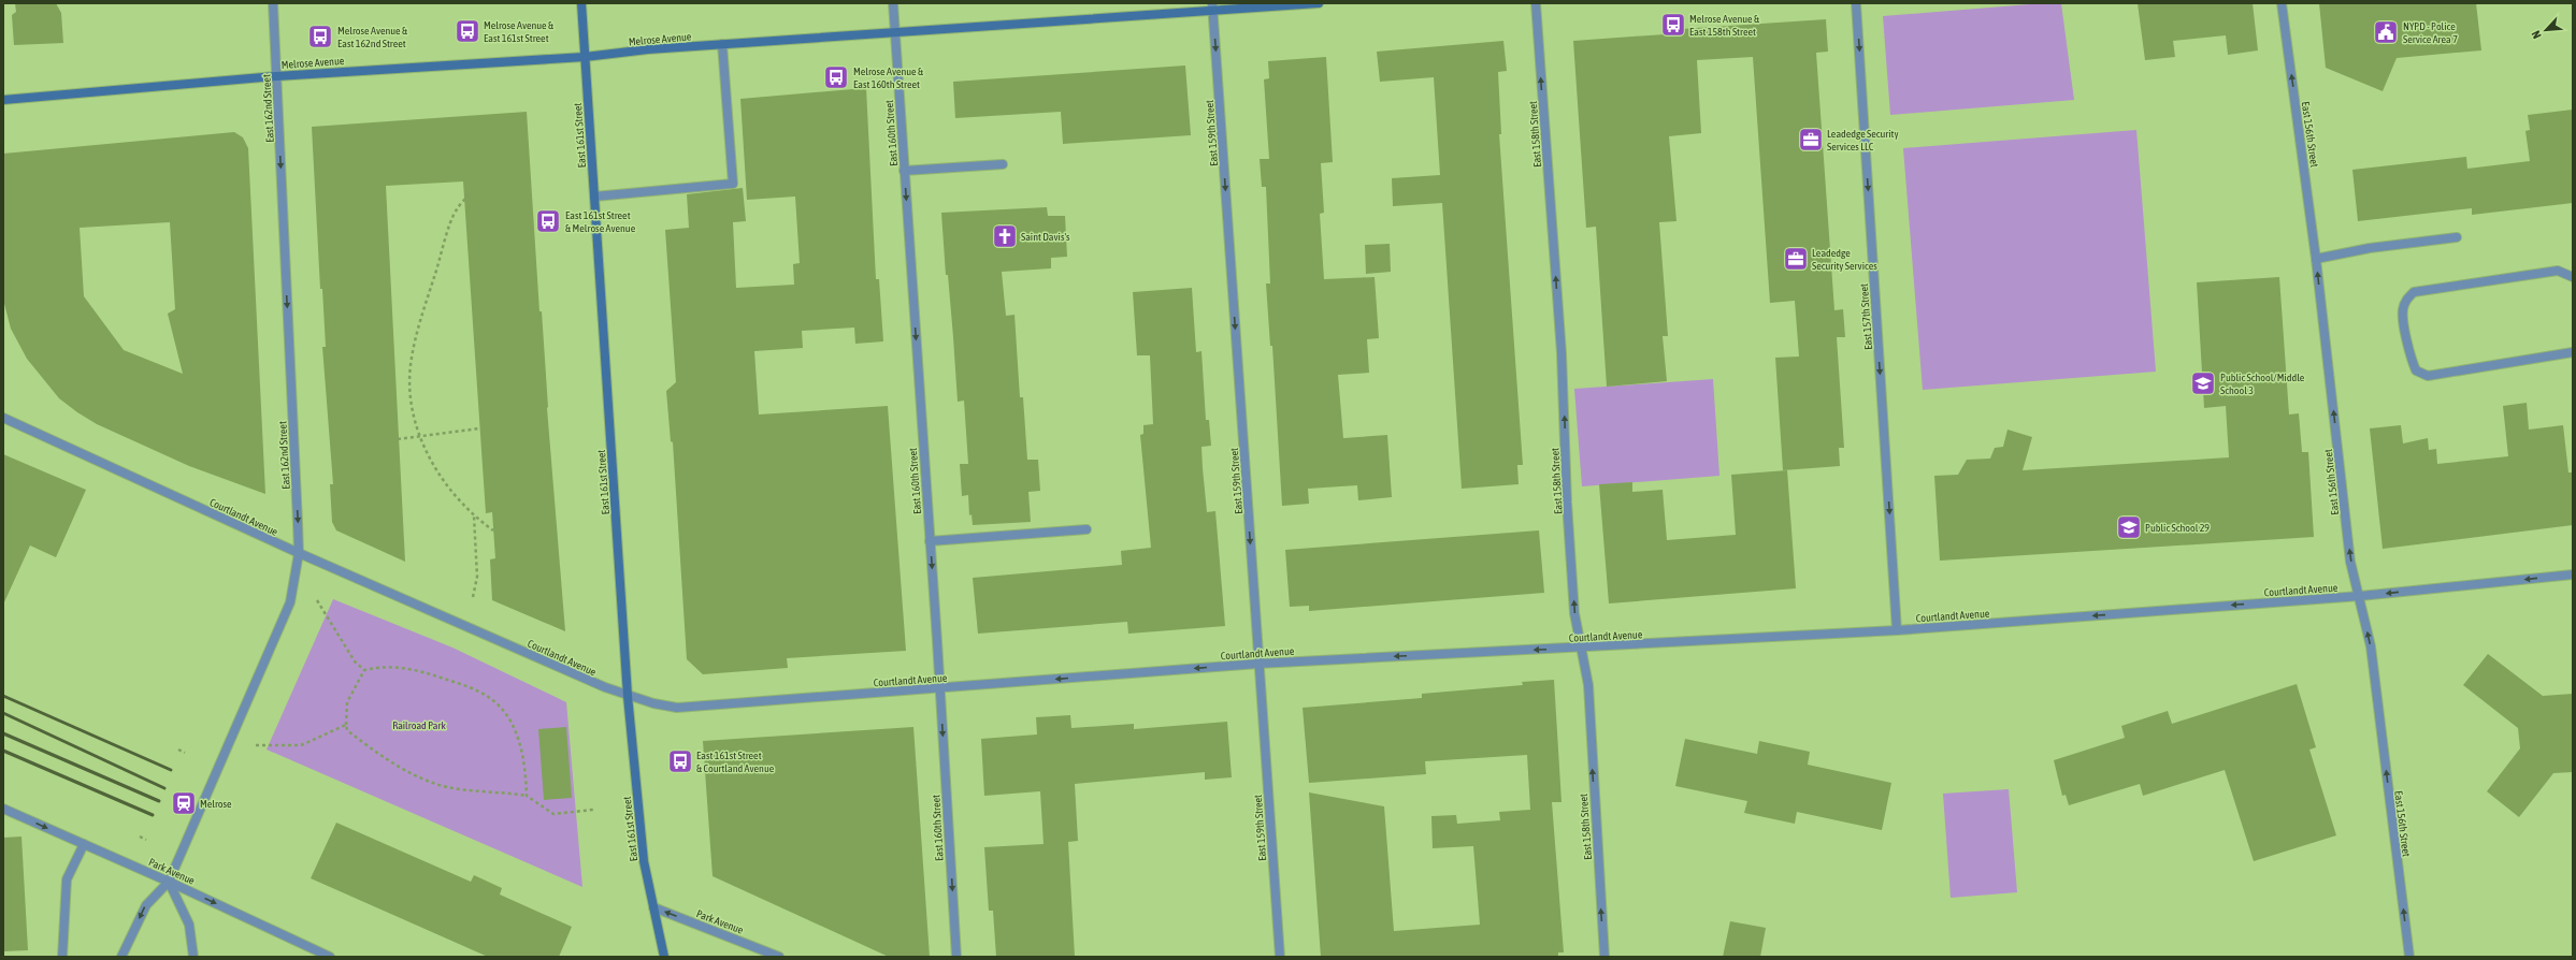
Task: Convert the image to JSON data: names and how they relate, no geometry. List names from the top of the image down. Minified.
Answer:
{"streets":{"main road":["Melrose Avenue","East 161st Street"],"street":["East 162nd Street","East 160th Street","East 159th Street","East 158th Street","East 156th Street","East 157th Street","Courtlandt Avenue","Park Avenue"]},"crossings":[["Melrose Avenue","East 162nd Street"],["Melrose Avenue","East 160th Street"],["Melrose Avenue","East 159th Street"],["Melrose Avenue","East 161st Street"],["East 162nd Street","Courtlandt Avenue"],["East 162nd Street","Park Avenue"],["East 160th Street","Courtlandt Avenue"],["East 159th Street","Courtlandt Avenue"],["East 158th Street","Courtlandt Avenue"],["East 156th Street","Courtlandt Avenue"],["East 161st Street","Courtlandt Avenue"],["East 161st Street","Park Avenue"],["East 157th Street","Courtlandt Avenue"]],"one_way":["East 162nd Street","East 160th Street","East 159th Street","East 158th Street","East 156th Street","East 157th Street","Courtlandt Avenue"],"parks":["Railroad Park"],"places":{"bus stop":["Melrose Avenue & East 158th Street","Melrose Avenue & East 161st Street","Melrose Avenue & East 162nd Street","Melrose Avenue & East 160th Street","East 161st Street & Melrose Avenue","East 161st Street & Courtland Avenue"],"public building":["NYPD - Police Service Area 7"],"office":["Leadedge Security Services LLC","Leadedge Security Services"],"church":["Saint Davis's"],"school or university":["Public School/Middle School 3","Public School 29"],"station":["Melrose"]},"north":"bottom left"}
